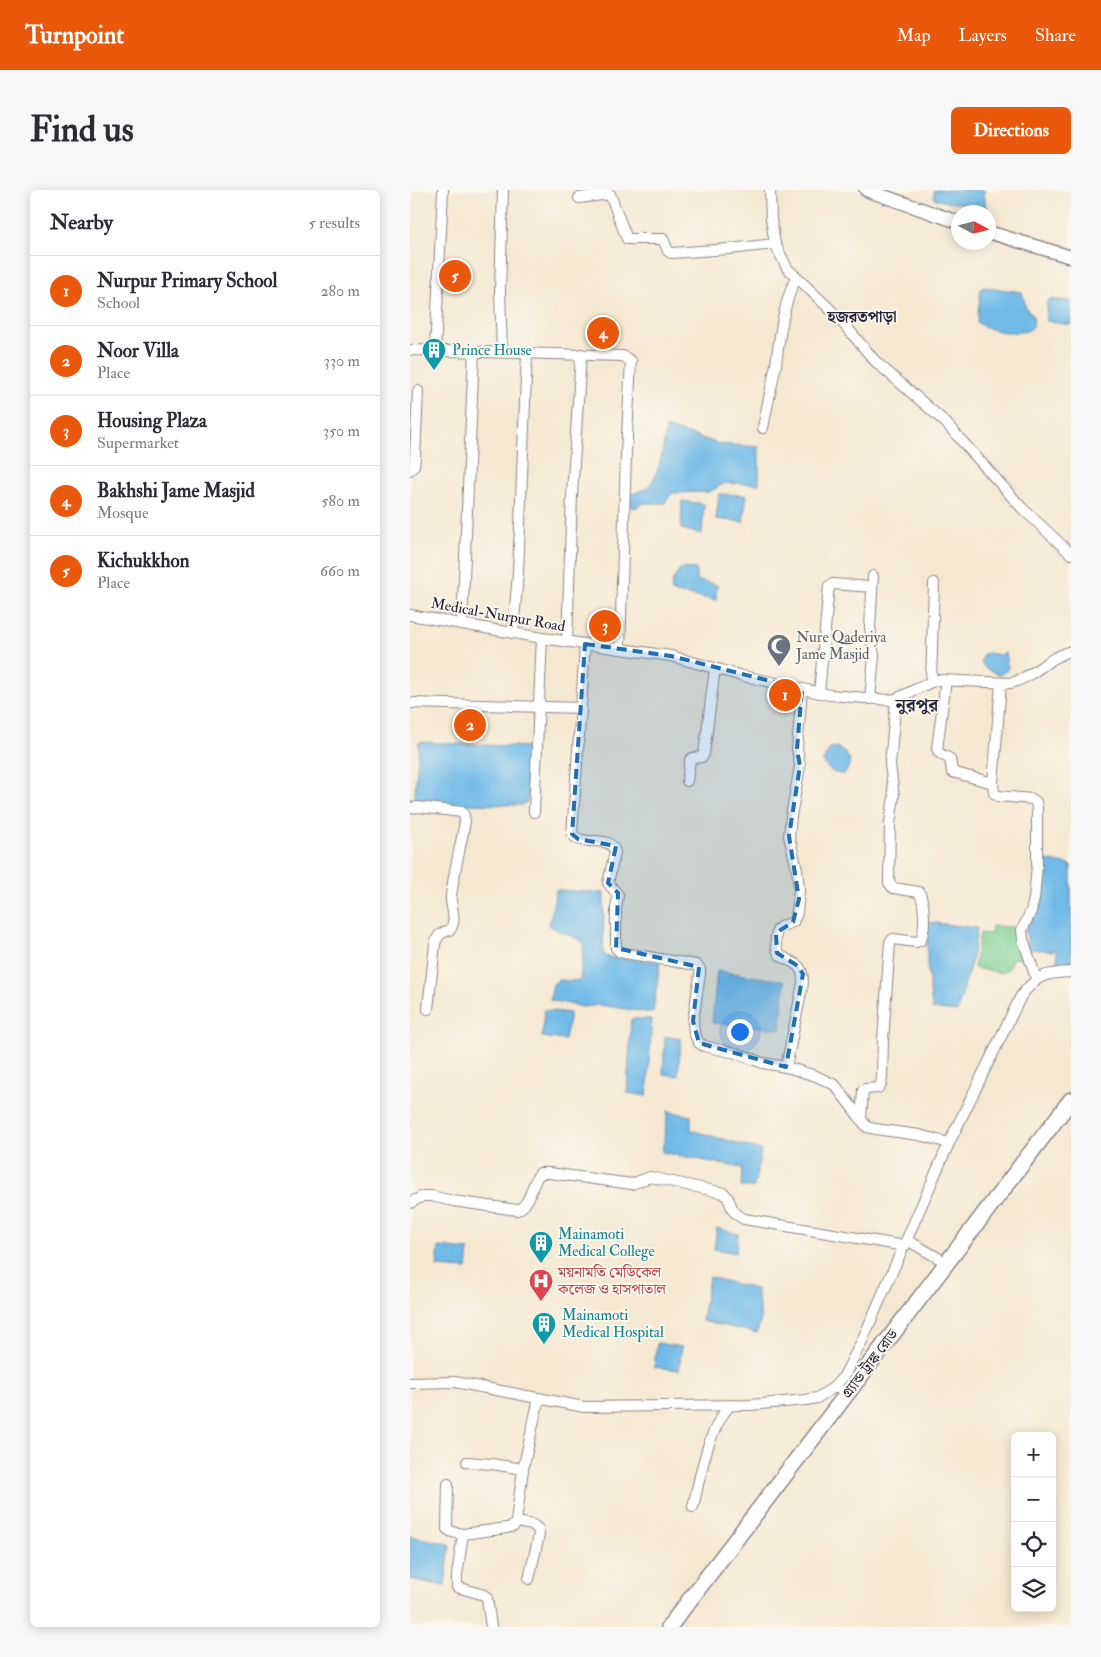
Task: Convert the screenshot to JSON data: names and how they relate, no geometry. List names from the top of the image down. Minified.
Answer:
{"streets":{"highway":["গ্র্যান্ড ট্রাঙ্ক রোড"],"street":["Medical-Nurpur Road"]},"districts":["হজরতপাড়া","নুরপুর"],"places":{"building":["Prince House","Mainamoti Medical College","Mainamoti Medical Hospital"],"mosque":["Nure Qaderiya Jame Masjid"],"hospital":["ময়নামতি মেডিকেল কলেজ ও হাসপাতাল"]},"north":"right","page":{"header":"Turnpoint","nav":["Map","Layers","Share"],"buttons":"Directions","title":"Find us","heading":["Nearby","5 results"],"list":[{"mark":"1","name":"Nurpur Primary School","note":"School","value":"280 m"},{"mark":"2","name":"Noor Villa","note":"Place","value":"330 m"},{"mark":"3","name":"Housing Plaza","note":"Supermarket","value":"350 m"},{"mark":"4","name":"Bakhshi Jame Masjid","note":"Mosque","value":"580 m"},{"mark":"5","name":"Kichukkhon","note":"Place","value":"660 m"}],"pins":["5","4","3","1","2"],"map_buttons":["+","−"]}}
